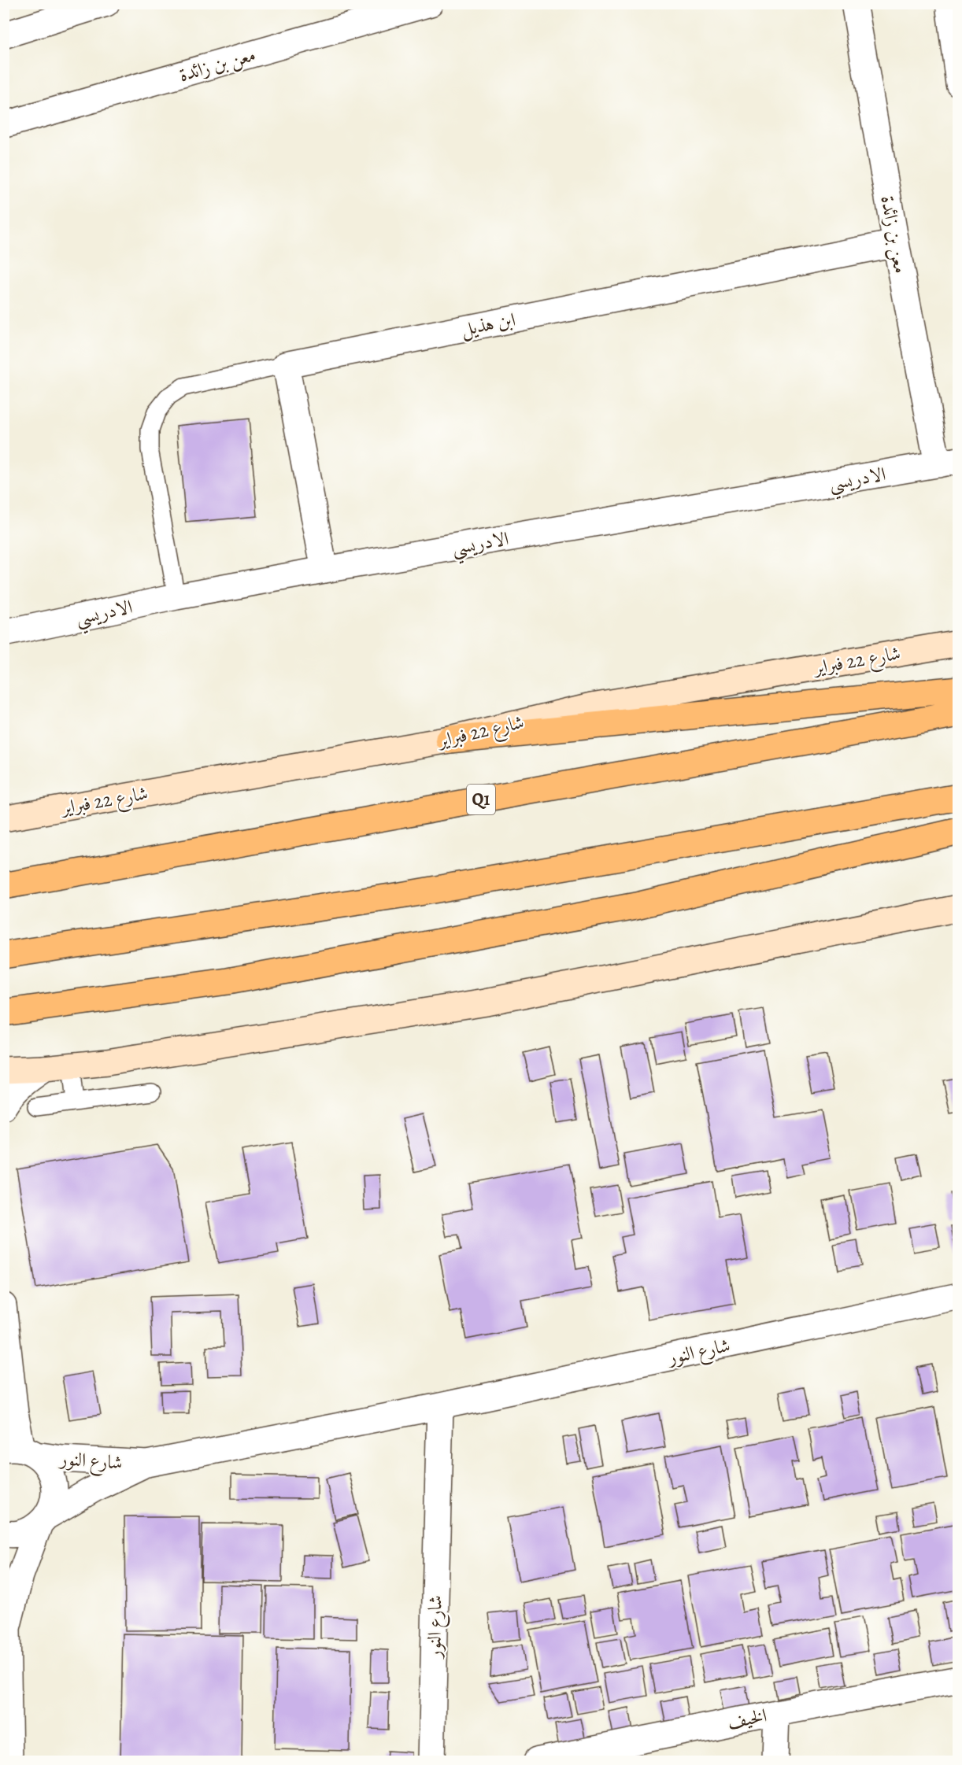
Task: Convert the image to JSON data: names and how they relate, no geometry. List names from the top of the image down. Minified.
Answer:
{"streets":{"highway":["Q1"],"main road":["شارع 22 فبراير"],"street":["معن بن زائدة","ابن هذيل","الادريسي","شارع النور","الخيف"]},"crossings":[["معن بن زائدة","ابن هذيل"],["معن بن زائدة","الادريسي"]]}
